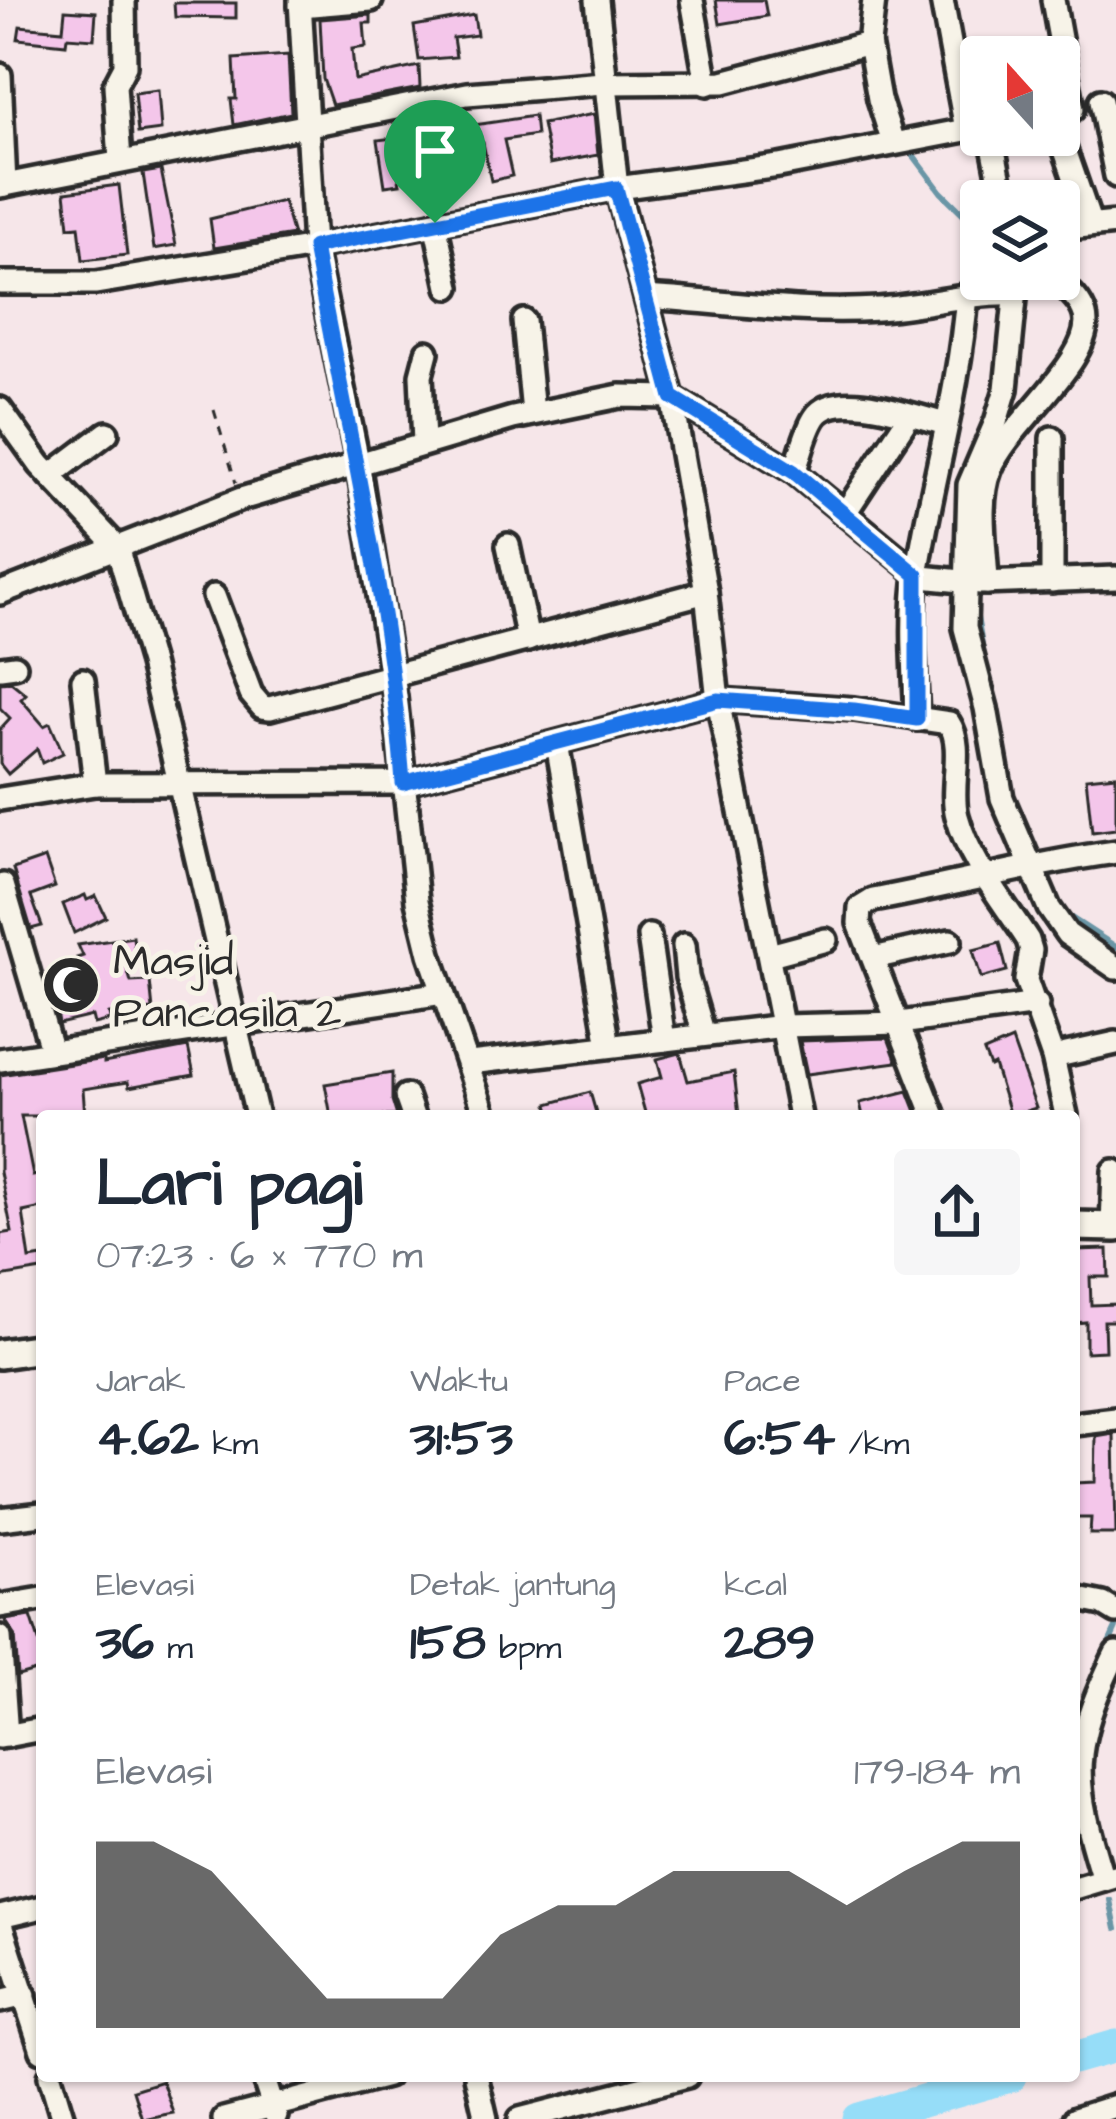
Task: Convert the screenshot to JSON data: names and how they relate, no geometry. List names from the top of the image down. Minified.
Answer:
{"places":{"mosque":["Masjid Pancasila 2"]},"north":"top","page":{"heading":["Lari pagi","07:23 · 6 × 770 m"],"stats":[["Jarak","4.62 km"],["Waktu","31:53"],["Pace","6:54 /km"],["Elevasi","36 m"],["Detak jantung","158 bpm"],["kcal","289"]],"chart":["Elevasi","179–184 m"]}}
